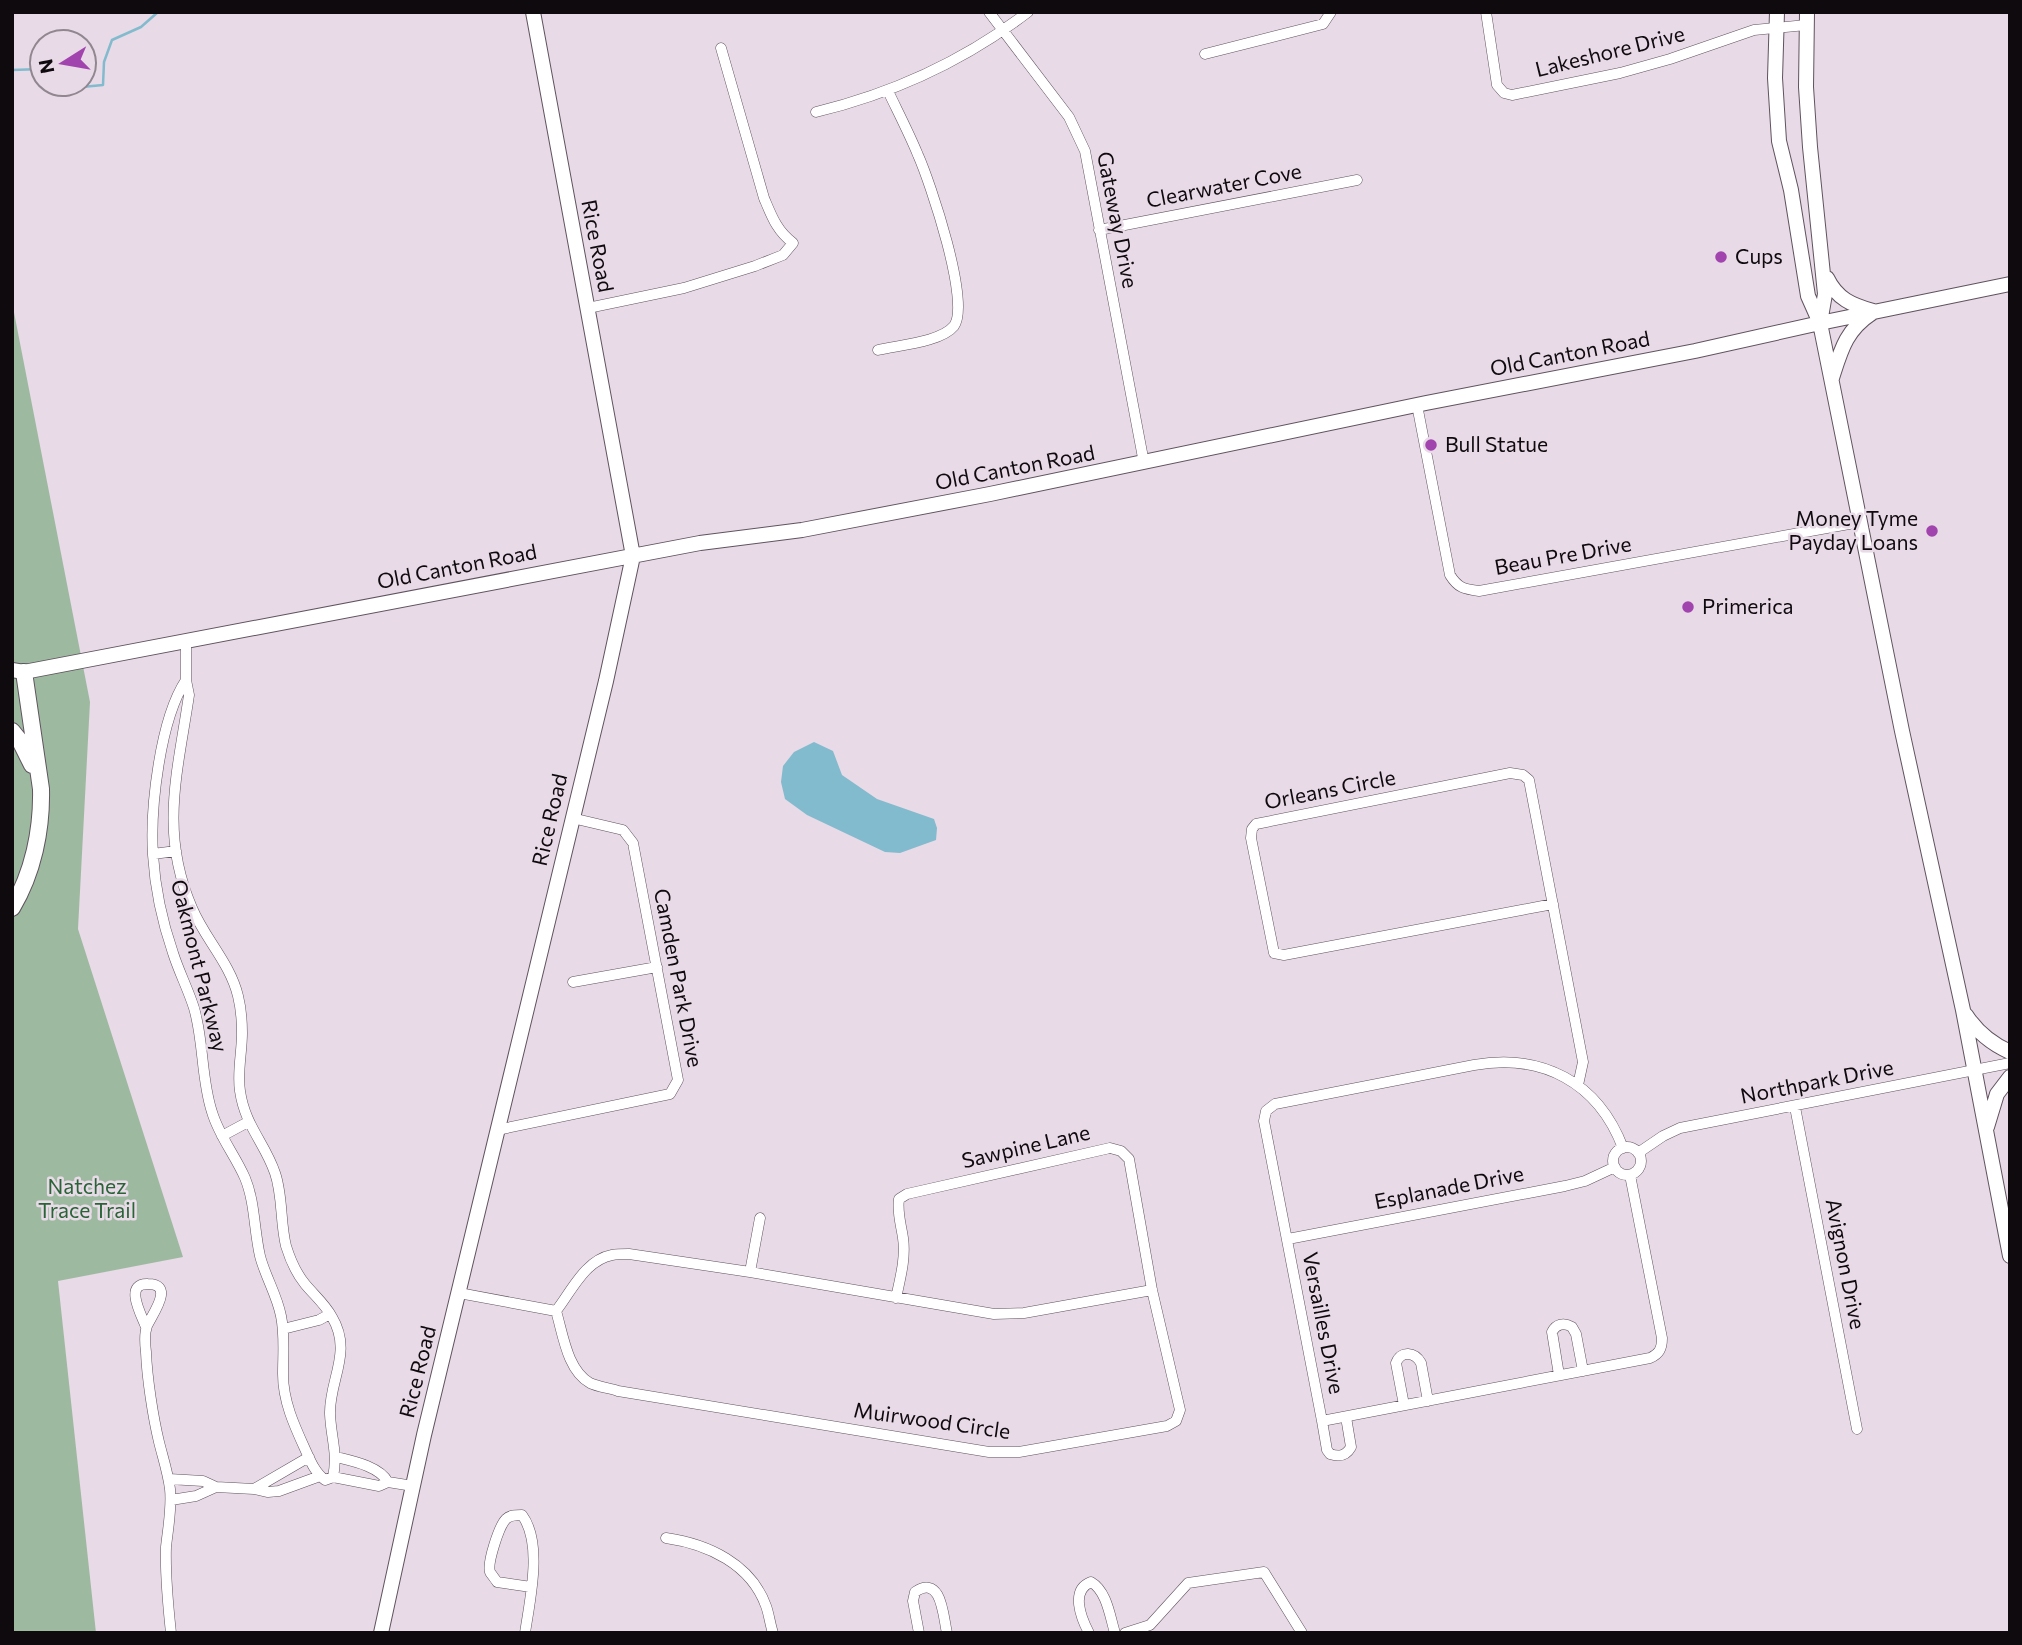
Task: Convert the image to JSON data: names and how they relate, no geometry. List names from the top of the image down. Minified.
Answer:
{"streets":{"main road":["Rice Road","Old Canton Road"],"street":["Lakeshore Drive","Clearwater Cove","Gateway Drive","Beau Pre Drive","Orleans Circle","Oakmont Parkway","Camden Park Drive","Northpark Drive","Sawpine Lane","Esplanade Drive","Avignon Drive","Versailles Drive","Muirwood Circle"]},"crossings":[["Clearwater Cove","Gateway Drive"],["Gateway Drive","Old Canton Road"],["Rice Road","Old Canton Road"],["Rice Road","Camden Park Drive"],["Old Canton Road","Beau Pre Drive"],["Old Canton Road","Oakmont Parkway"],["Orleans Circle","Versailles Drive"],["Northpark Drive","Esplanade Drive"],["Northpark Drive","Avignon Drive"],["Northpark Drive","Versailles Drive"],["Sawpine Lane","Muirwood Circle"],["Esplanade Drive","Versailles Drive"]],"parks":["Natchez Trace Trail"],"places":["Cups","Bull Statue","Money Tyme Payday Loans","Primerica"],"north":"left"}
